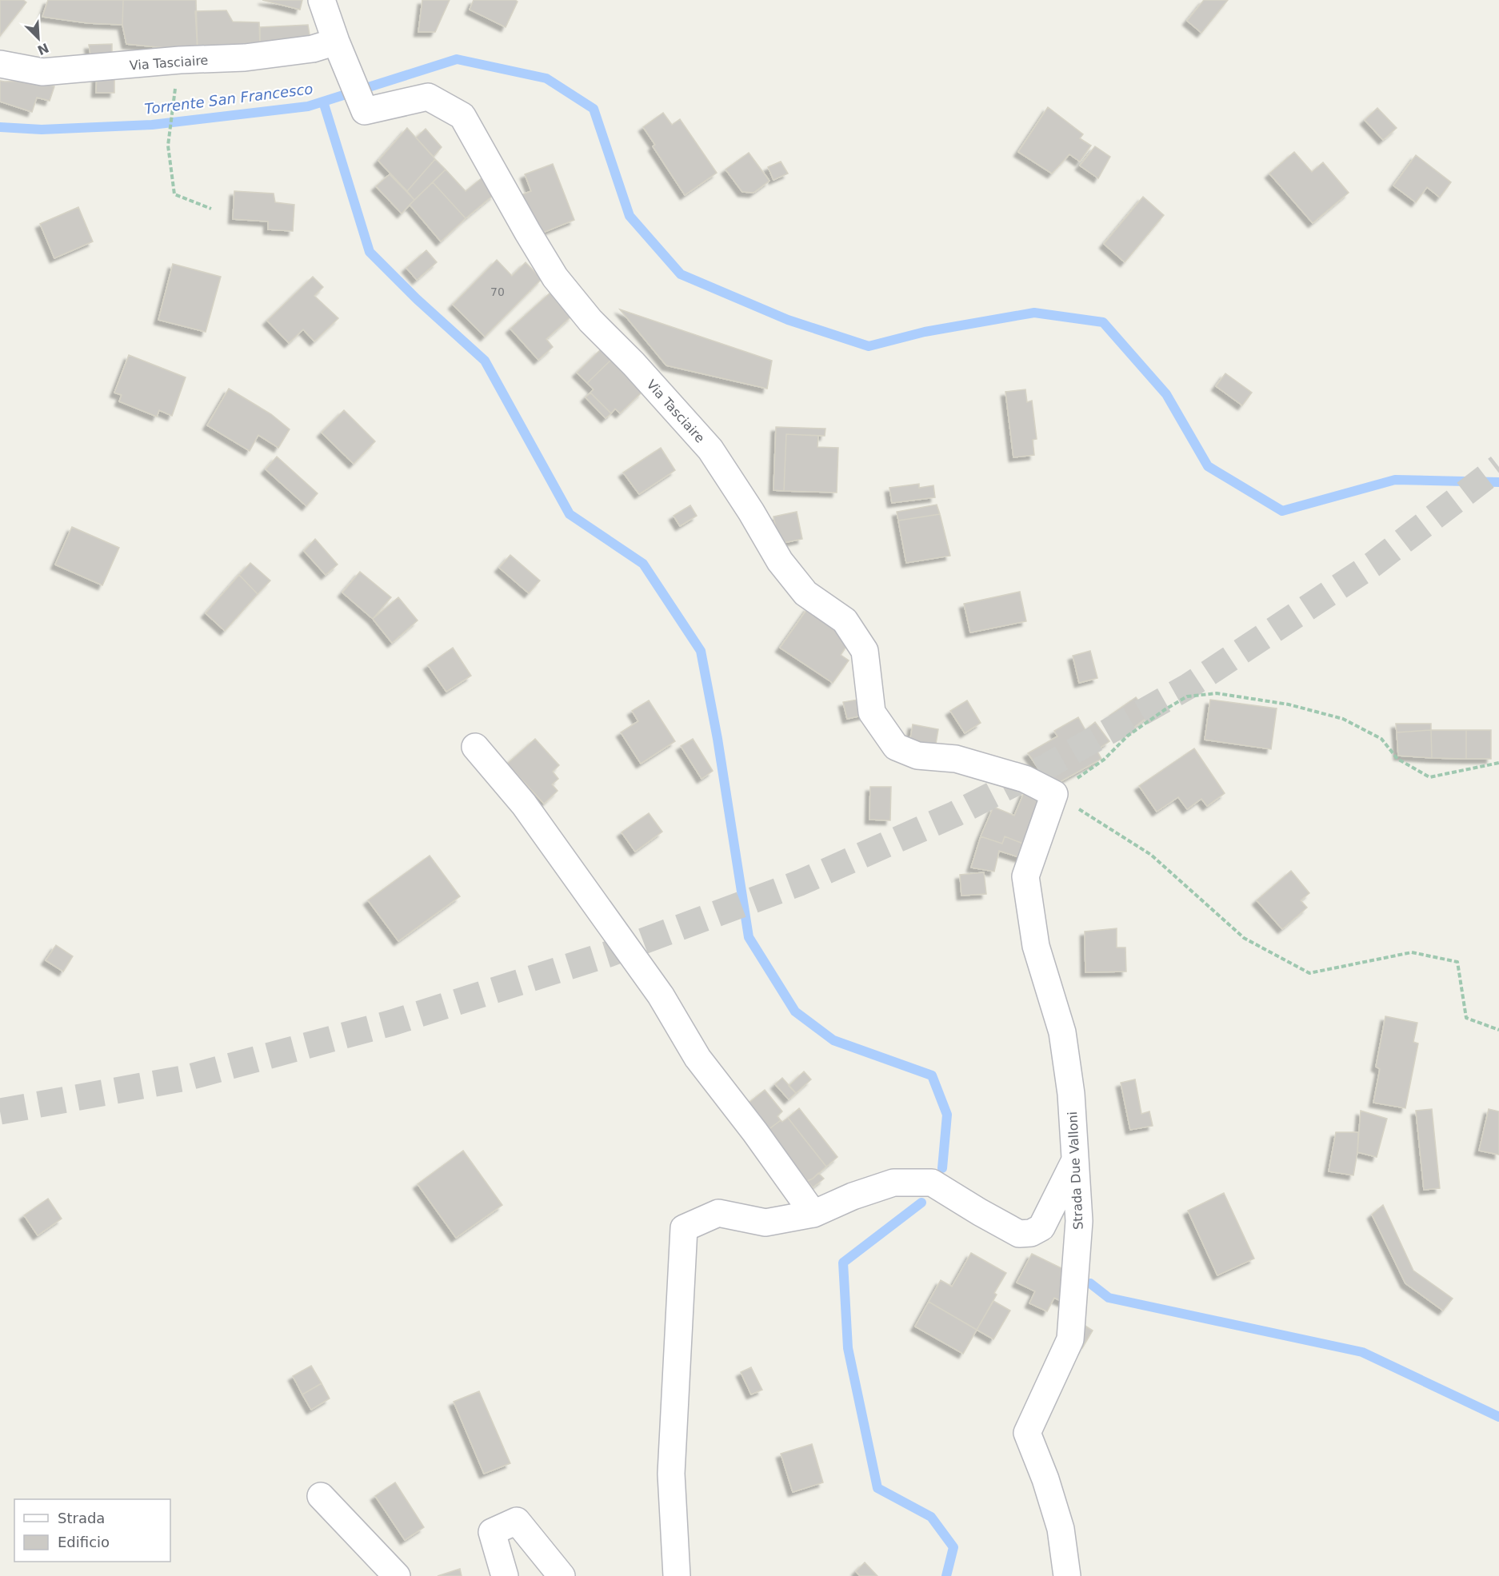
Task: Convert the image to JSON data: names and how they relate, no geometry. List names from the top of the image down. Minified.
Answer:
{"streets":{"street":["Via Tasciaire","Strada Due Valloni"]},"crossings":[["Via Tasciaire","Strada Due Valloni"]],"water":["Torrente San Francesco"],"house_numbers":["70"],"legend":["Strada","Edificio"],"north":"bottom right"}
